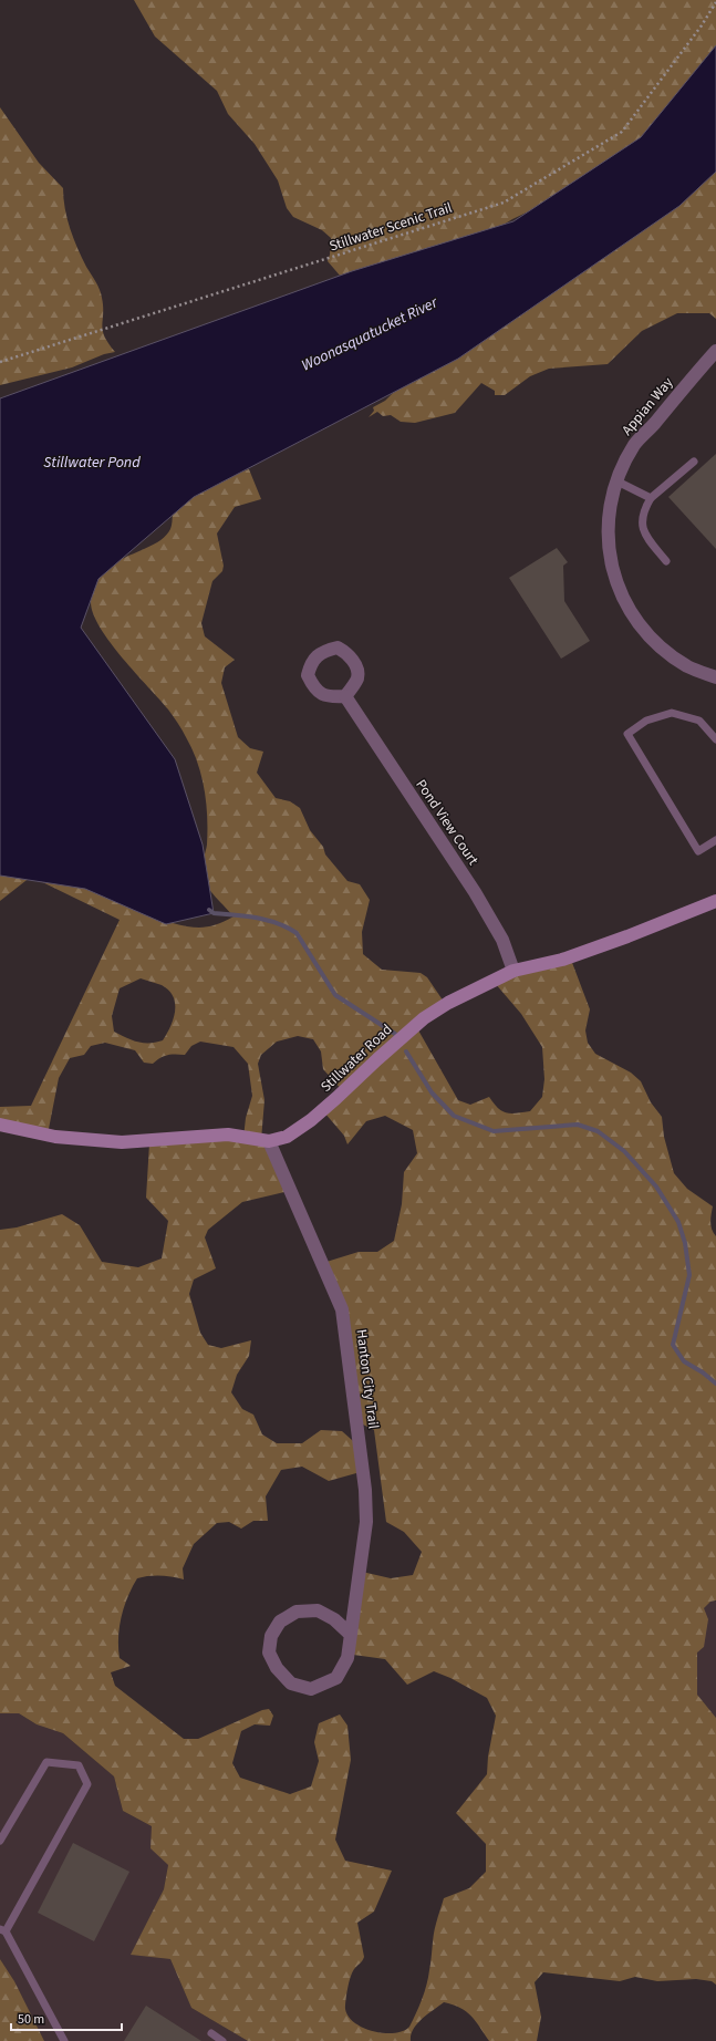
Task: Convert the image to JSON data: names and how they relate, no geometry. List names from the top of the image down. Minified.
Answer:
{"streets":{"street":["Appian Way","Pond View Court","Stillwater Road","Hanton City Trail"],"path":["Stillwater Scenic Trail"]},"crossings":[["Pond View Court","Stillwater Road"],["Stillwater Road","Hanton City Trail"]],"water":["Woonasquatucket River","Stillwater Pond"],"scale_bar":"50 m"}
